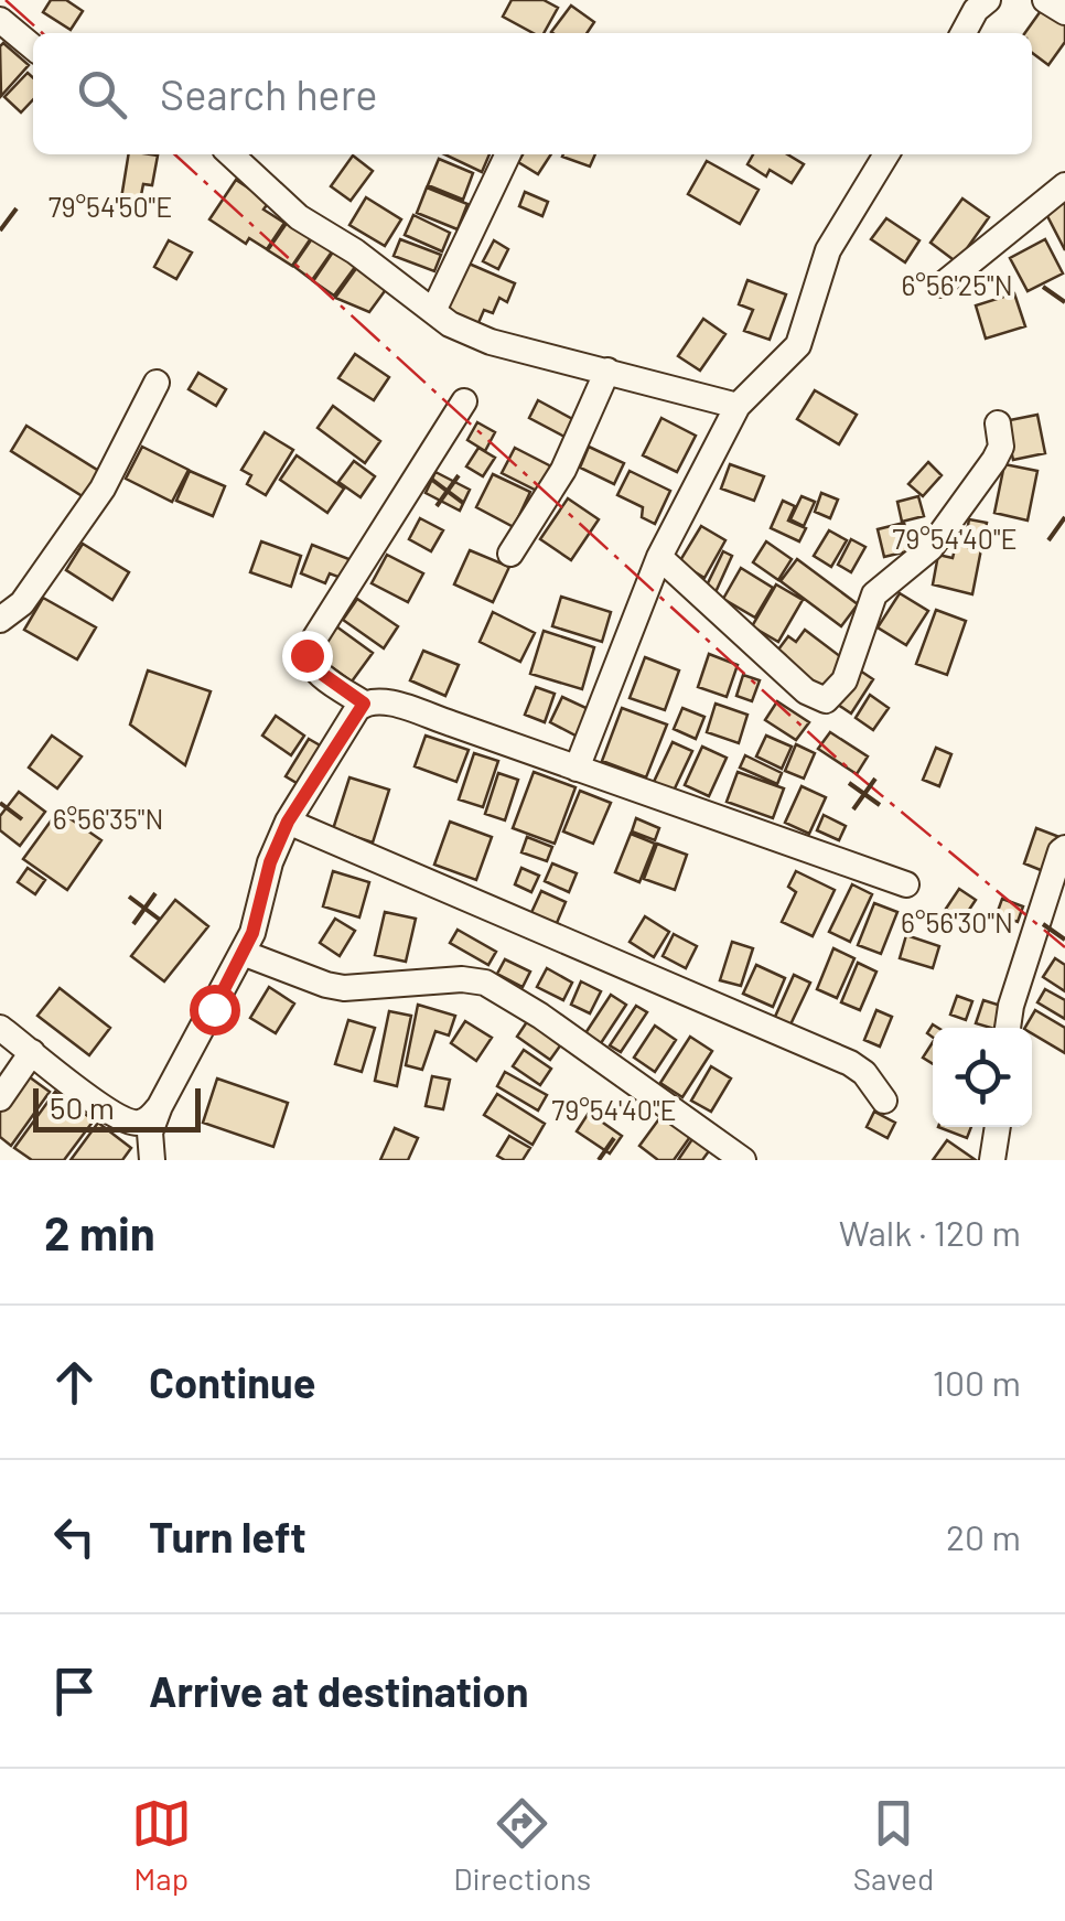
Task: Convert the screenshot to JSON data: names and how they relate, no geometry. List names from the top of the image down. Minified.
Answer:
{"scale_bar":"50 m","page":{"search":"Search here","scale":"50 m","heading":["2 min","Walk · 120 m"],"list":[["Continue","100 m"],["Turn left","20 m"],"Arrive at destination"],"nav":["Map","Directions","Saved"]},"coordinates":["79°54'50\"E","6°56'25\"N","79°54'40\"E","6°56'35\"N","6°56'30\"N"]}
